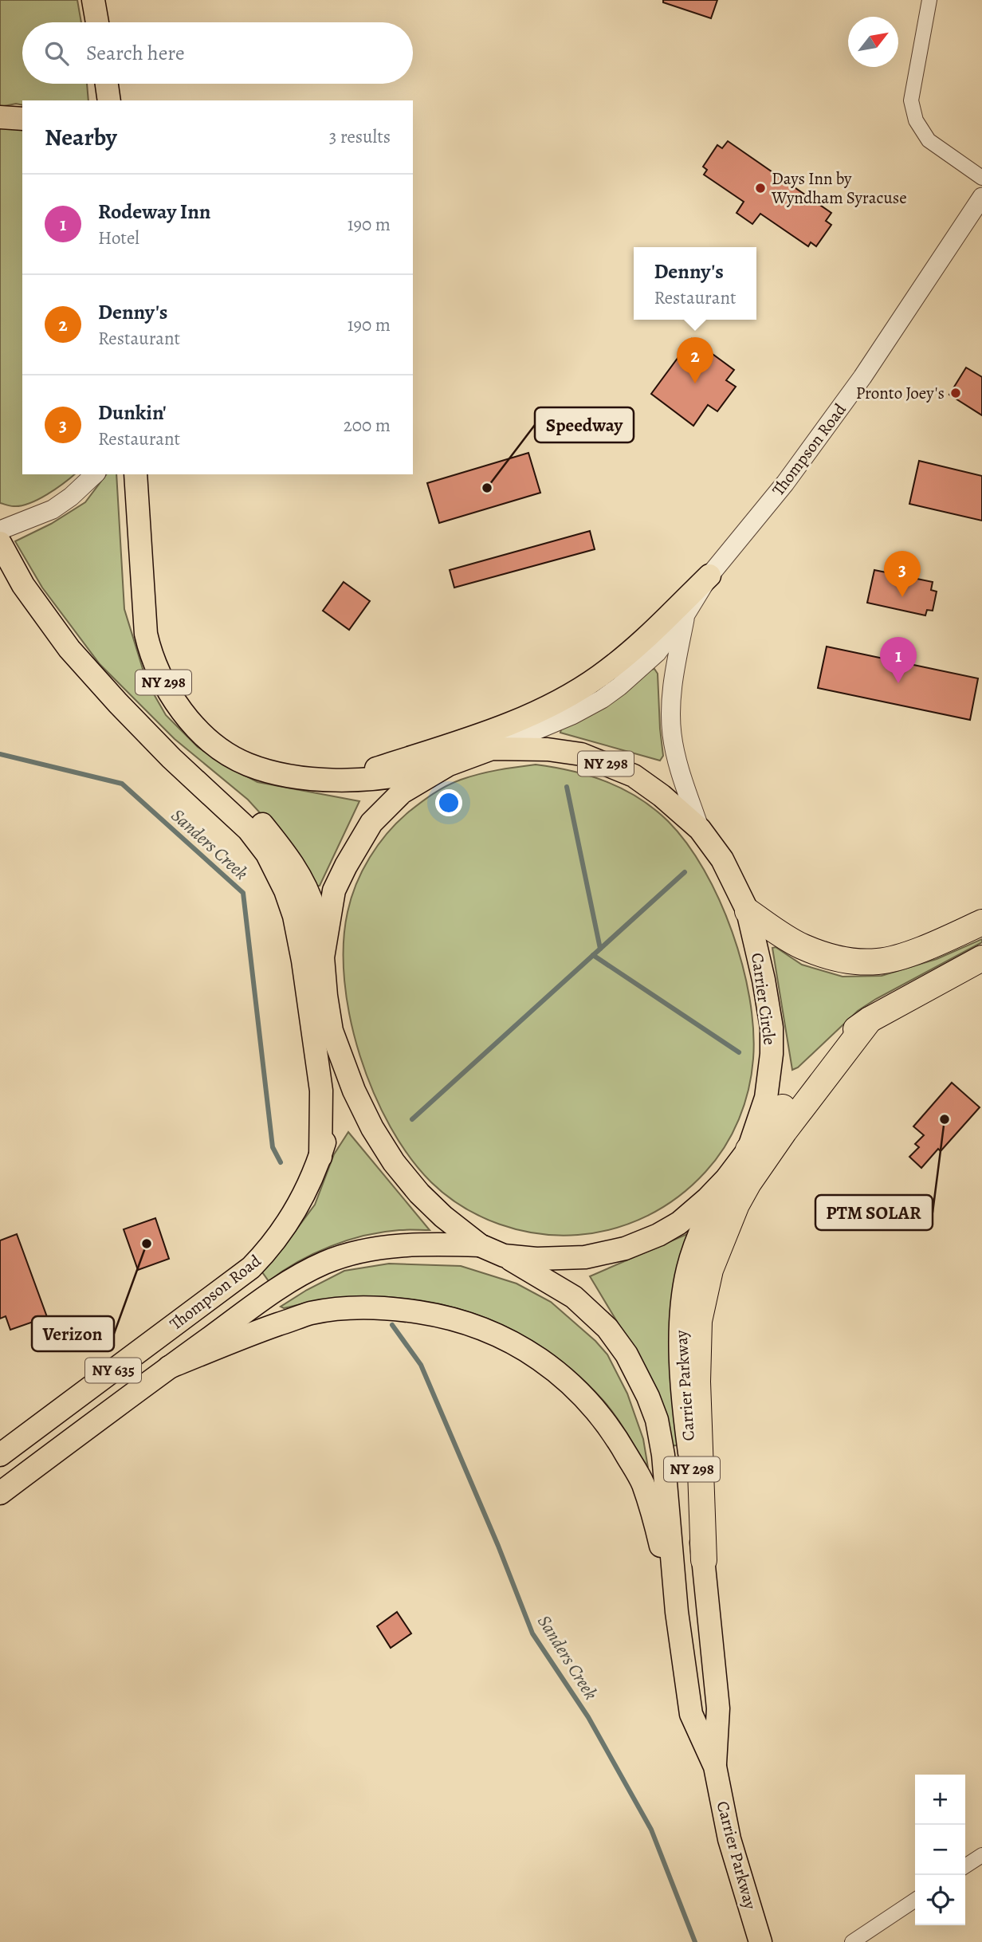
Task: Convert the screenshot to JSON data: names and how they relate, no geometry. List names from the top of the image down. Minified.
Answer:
{"streets":{"main road":["Thompson Road","NY 298","Carrier Circle","NY 635","Carrier Parkway"]},"crossings":[["Thompson Road","Carrier Circle"],["NY 298","Carrier Circle"],["Carrier Circle","Carrier Parkway"]],"water":["Sanders Creek"],"places":["Days Inn by Wyndham Syracuse","Pronto Joey's","Speedway","PTM SOLAR","Verizon"],"north":"top right","page":{"search":"Search here","heading":["Nearby","3 results"],"list":[{"mark":"1","name":"Rodeway Inn","note":"Hotel","value":"190 m"},{"mark":"2","name":"Denny's","note":"Restaurant","value":"190 m"},{"mark":"3","name":"Dunkin'","note":"Restaurant","value":"200 m"}],"popup":["Denny's","Restaurant"],"pins":["2","3","1"],"map_buttons":["+","−"]}}
